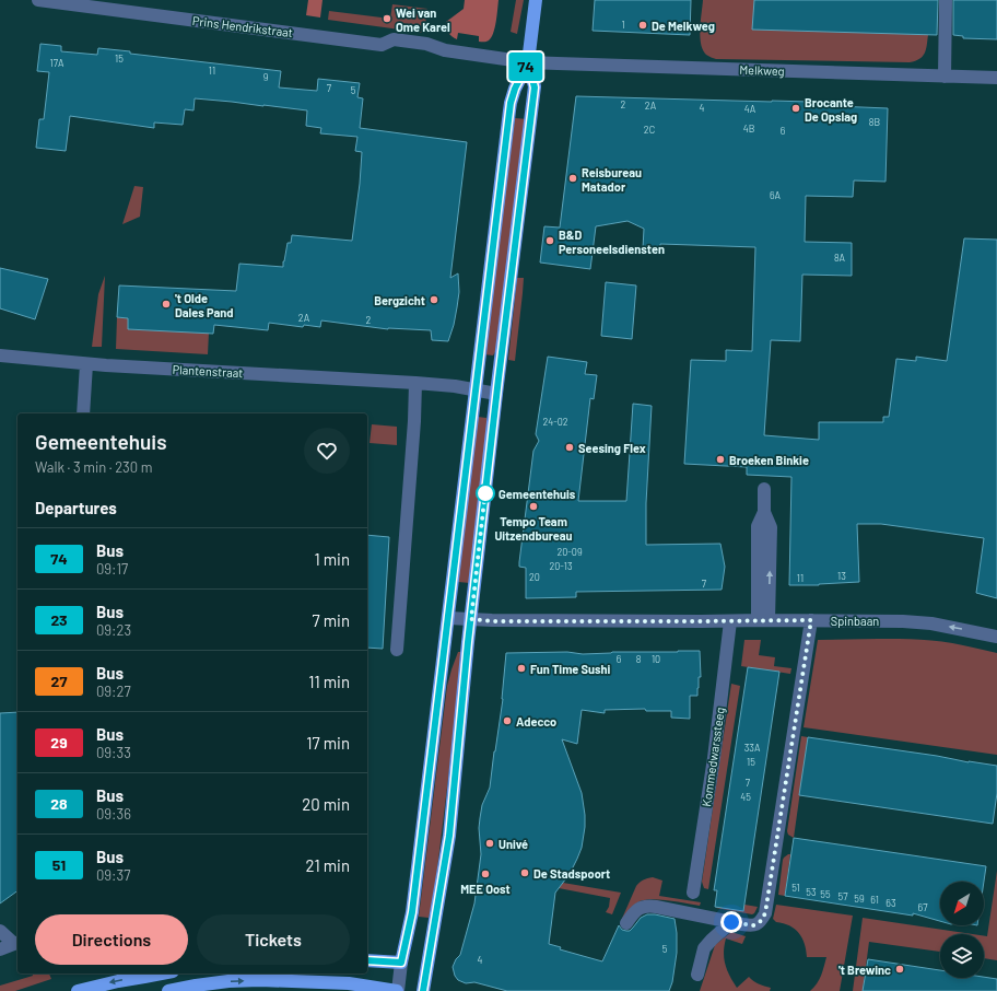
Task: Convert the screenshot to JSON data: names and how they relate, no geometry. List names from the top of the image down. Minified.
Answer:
{"streets":{"street":["Prins Hendrikstraat","Melkweg","Plantenstraat","Spinbaan","Kommedwarssteeg"]},"crossings":[["Prins Hendrikstraat","Melkweg"],["Spinbaan","Kommedwarssteeg"]],"places":["Wei van Ome Karel","De Melkweg","Brocante De Opslag","Reisbureau Matador","B&D Personeelsdiensten","Bergzicht","'t Olde Dales Pand","Seesing Flex","Broeken Binkie","Gemeentehuis","Tempo Team Uitzendbureau","Fun Time Sushi","Adecco","Univé","De Stadspoort","MEE Oost","'t Brewinc"],"lines":["bus line 74"],"house_numbers":["1","15","17A","11","9","7","5","2","2A","4","4A","8B","4B","2C","6","6A","8A","2A","2","24-02","20-09","20-13","13","20","11","7","6","8","10","33A","15","7","45","51","53","55","57","59","61","63","67","5","4"],"north":"bottom left","page":{"on_map":"74","heading":[["Gemeentehuis","Walk · 3 min · 230 m"],"Departures"],"list":[{"mark":"74","name":"Bus","note":"09:17","value":"1 min"},{"mark":"23","name":"Bus","note":"09:23","value":"7 min"},{"mark":"27","name":"Bus","note":"09:27","value":"11 min"},{"mark":"29","name":"Bus","note":"09:33","value":"17 min"},{"mark":"28","name":"Bus","note":"09:36","value":"20 min"},{"mark":"51","name":"Bus","note":"09:37","value":"21 min"}],"buttons":["Directions","Tickets"]}}
